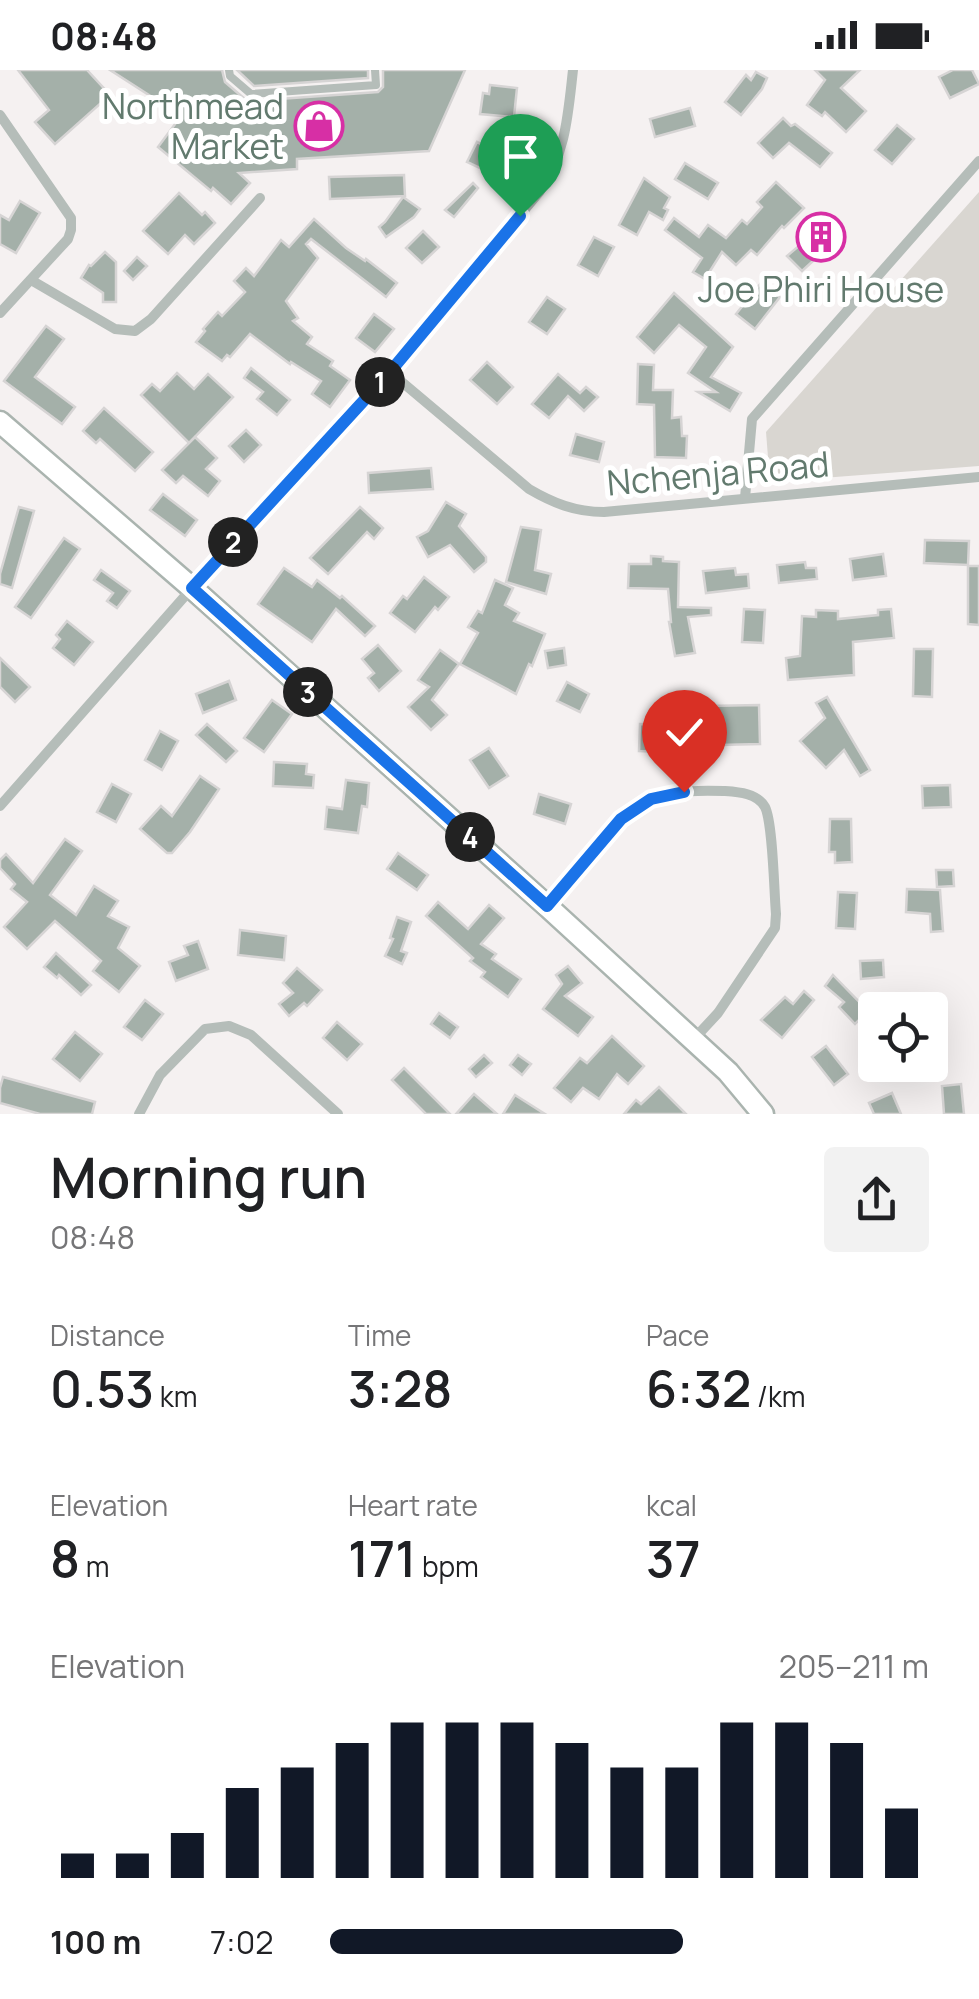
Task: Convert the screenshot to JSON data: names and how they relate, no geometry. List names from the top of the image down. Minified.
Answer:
{"streets":{"street":["Nchenja Road"]},"places":{"shop":["Northmead Market"],"building":["Joe Phiri House"]},"page":{"status":"08:48","pins":["1","2","3","4"],"heading":["Morning run","08:48"],"stats":[["Distance","0.53 km"],["Time","3:28"],["Pace","6:32 /km"],["Elevation","8 m"],["Heart rate","171 bpm"],["kcal","37"]],"chart":["Elevation","205–211 m"],"list":[{"name":"100 m","note":"7:02"}]}}
